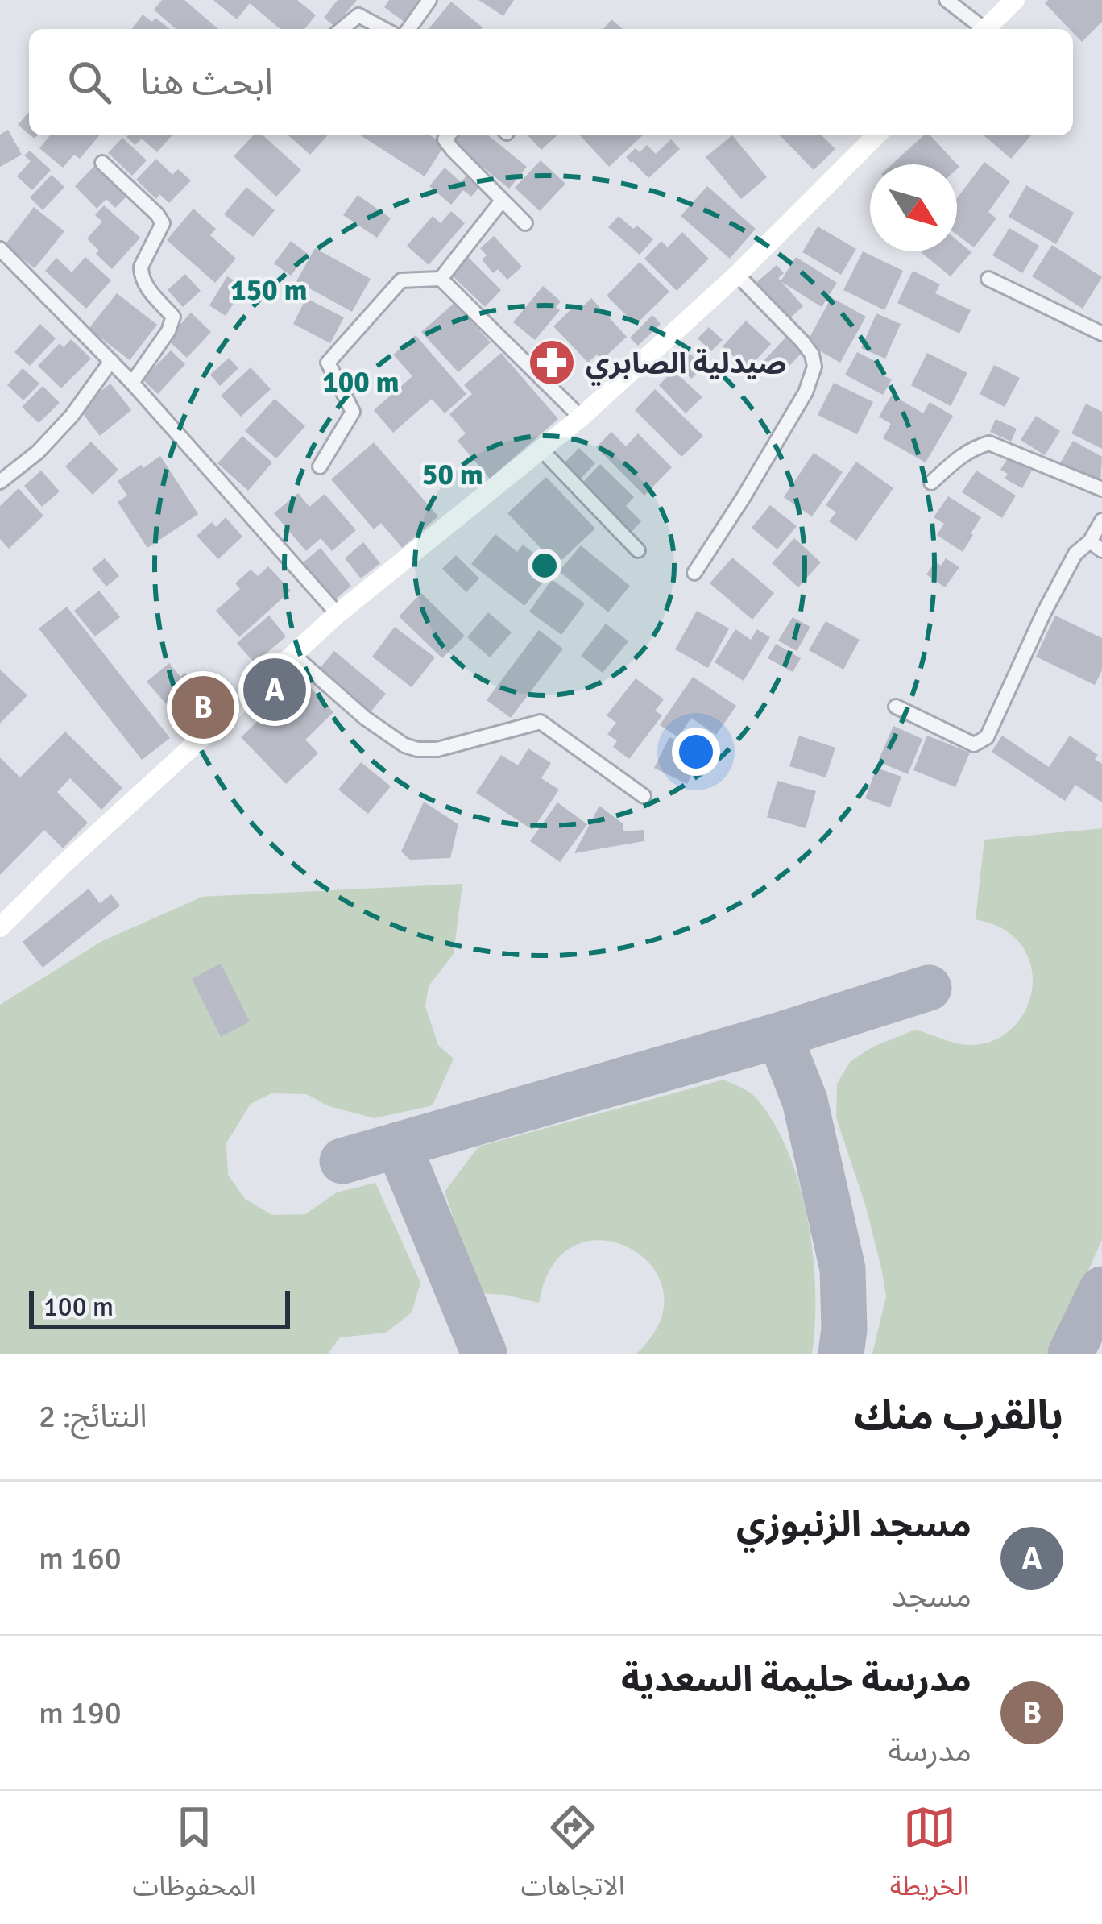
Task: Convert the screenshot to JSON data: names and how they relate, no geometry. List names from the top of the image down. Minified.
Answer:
{"places":{"pharmacy":["صيدلية الصابري"]},"scale_bar":"100 m","north":"bottom right","page":{"search":"ابحث هنا","pins":["A","B"],"scale":"100 m","heading":["بالقرب منك","النتائج: 2"],"list":[{"mark":"A","name":"مسجد الزنبوزي","note":"مسجد","value":"160 m"},{"mark":"B","name":"مدرسة حليمة السعدية","note":"مدرسة","value":"190 m"}],"nav":["الخريطة","الاتجاهات","المحفوظات"]},"rings":["150 m","100 m","50 m"]}
